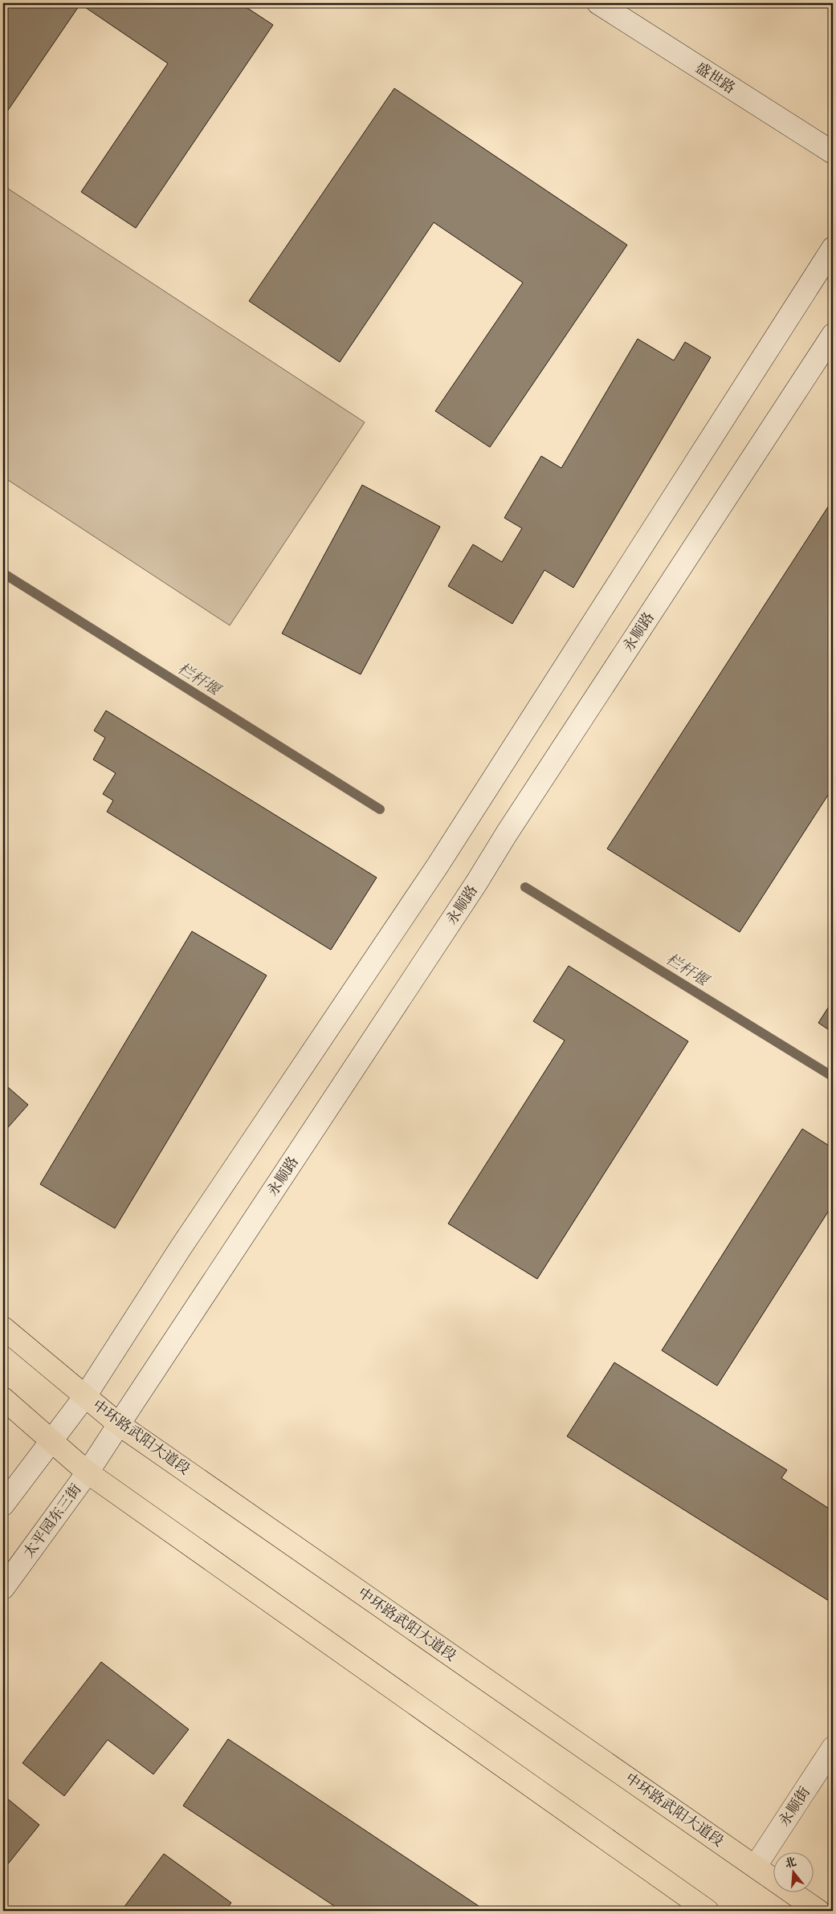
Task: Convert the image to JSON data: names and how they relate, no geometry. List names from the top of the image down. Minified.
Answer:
{"streets":{"main road":["盛世路","永顺路","中环路武阳大道段","太平园东三街","永顺街"]},"crossings":[["永顺路","中环路武阳大道段"],["永顺路","太平园东三街"],["中环路武阳大道段","永顺街"]],"water":["栏杆堰"],"north":"top"}
